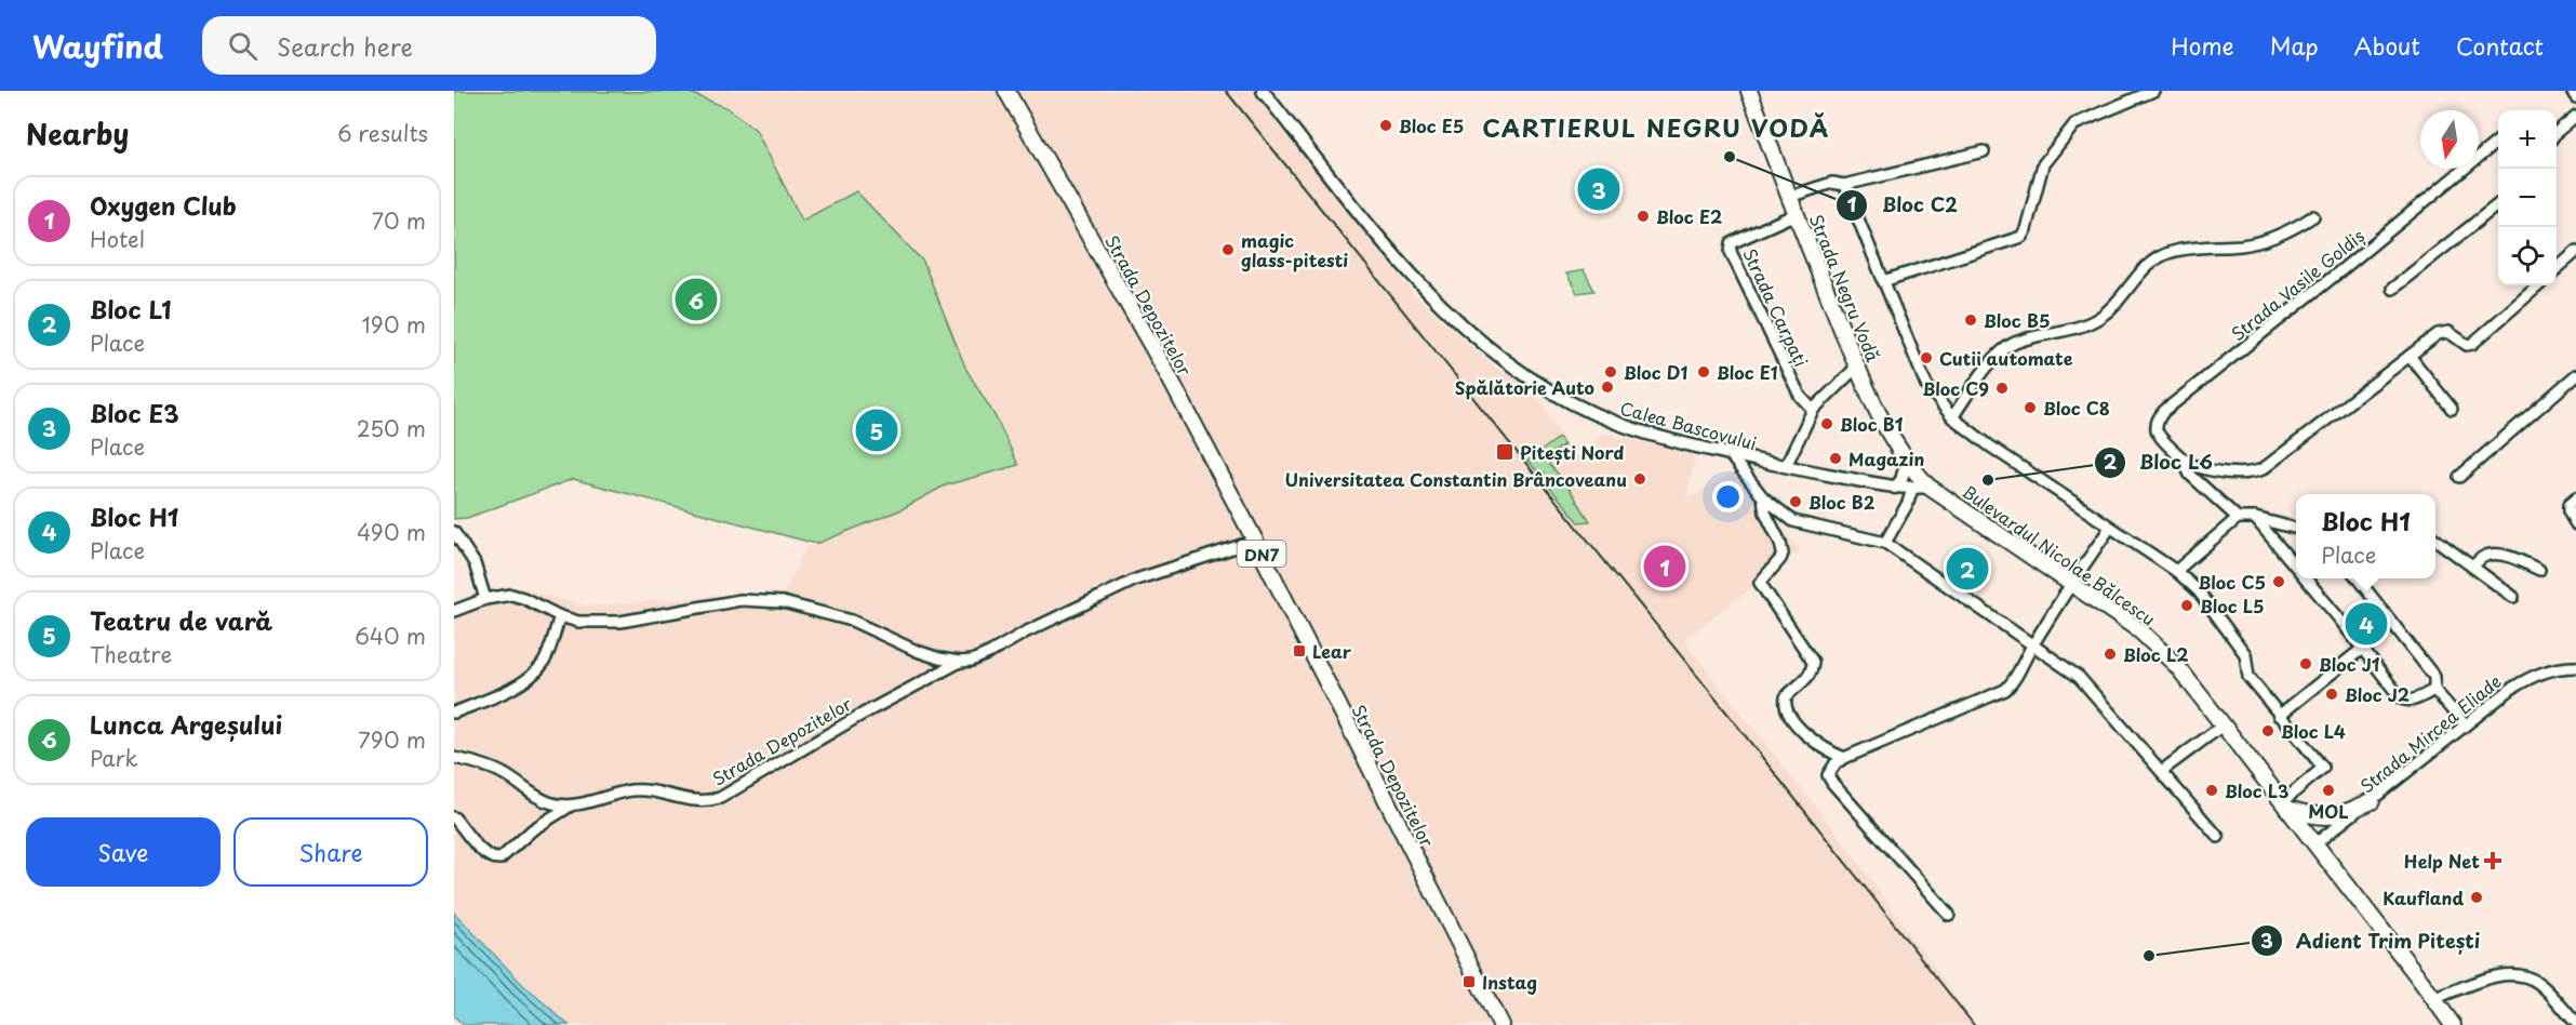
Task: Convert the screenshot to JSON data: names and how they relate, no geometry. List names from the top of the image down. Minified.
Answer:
{"streets":{"main road":["Strada Negru Vodă","Strada Depozitelor","DN7","Bulevardul Nicolae Bălcescu"],"street":["Strada Vasile Goldiș","Strada Carpați","Calea Bascovului","Strada Mircea Eliade"]},"crossings":[["Strada Negru Vodă","Strada Carpați"],["Strada Negru Vodă","Calea Bascovului"],["Strada Negru Vodă","Bulevardul Nicolae Bălcescu"],["Calea Bascovului","Bulevardul Nicolae Bălcescu"],["Bulevardul Nicolae Bălcescu","Strada Mircea Eliade"]],"districts":["CARTIERUL NEGRU VODĂ"],"places":{"other":["Bloc E5","Bloc C2","Bloc E2","magic glass-pitesti","Bloc B5","Cutii automate","Bloc D1","Bloc E1","Spălătorie Auto","Bloc C9","Bloc C8","Bloc B1","Magazin","Universitatea Constantin Brâncoveanu","Bloc L6","Bloc B2","Bloc C5","Bloc L5","Bloc L2","Bloc J1","Bloc J2","Bloc L4","Bloc L3","MOL","Kaufland","Adient Trim Pitești"],"transit":["Pitești Nord","Lear","Instag"],"health":["Help Net"]},"north":"bottom","page":{"header":"Wayfind","search":"Search here","nav":["Home","Map","About","Contact"],"heading":["Nearby","6 results"],"map_buttons":["+","−"],"pins":["3","6","5","1","2","4"],"list":[{"mark":"1","name":"Oxygen Club","note":"Hotel","value":"70 m"},{"mark":"2","name":"Bloc L1","note":"Place","value":"190 m"},{"mark":"3","name":"Bloc E3","note":"Place","value":"250 m"},{"mark":"4","name":"Bloc H1","note":"Place","value":"490 m"},{"mark":"5","name":"Teatru de vară","note":"Theatre","value":"640 m"},{"mark":"6","name":"Lunca Argeșului","note":"Park","value":"790 m"}],"popup":["Bloc H1","Place"],"buttons":["Save","Share"]}}
